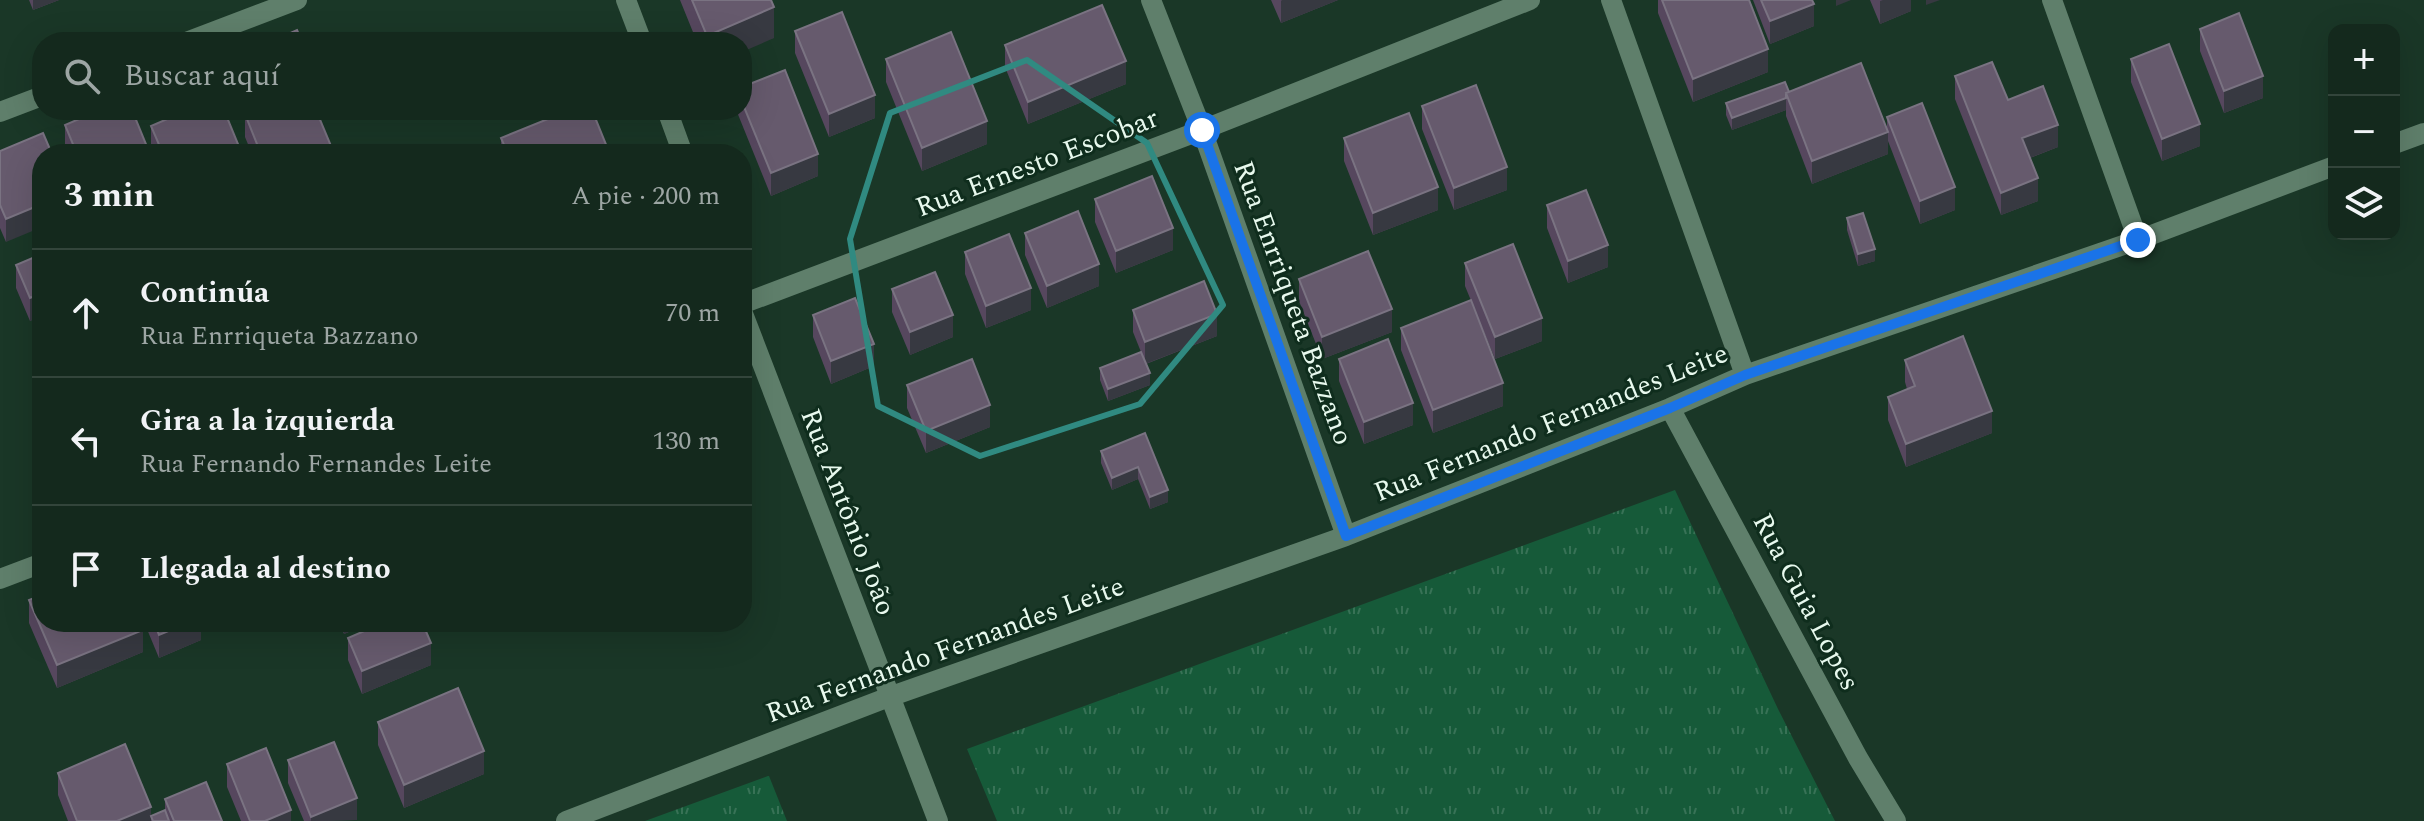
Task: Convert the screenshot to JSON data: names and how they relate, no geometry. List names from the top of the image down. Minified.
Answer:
{"streets":{"street":["Rua Ernesto Escobar","Rua Enrriqueta Bazzano","Rua Fernando Fernandes Leite","Rua Antônio João","Rua Guia Lopes"]},"crossings":[["Rua Ernesto Escobar","Rua Enrriqueta Bazzano"],["Rua Enrriqueta Bazzano","Rua Fernando Fernandes Leite"],["Rua Fernando Fernandes Leite","Rua Antônio João"],["Rua Fernando Fernandes Leite","Rua Guia Lopes"]],"page":{"map_buttons":["+","−"],"search":"Buscar aquí","heading":["3 min","A pie · 200 m"],"list":[["Continúa","Rua Enrriqueta Bazzano","70 m"],["Gira a la izquierda","Rua Fernando Fernandes Leite","130 m"],"Llegada al destino"]}}
